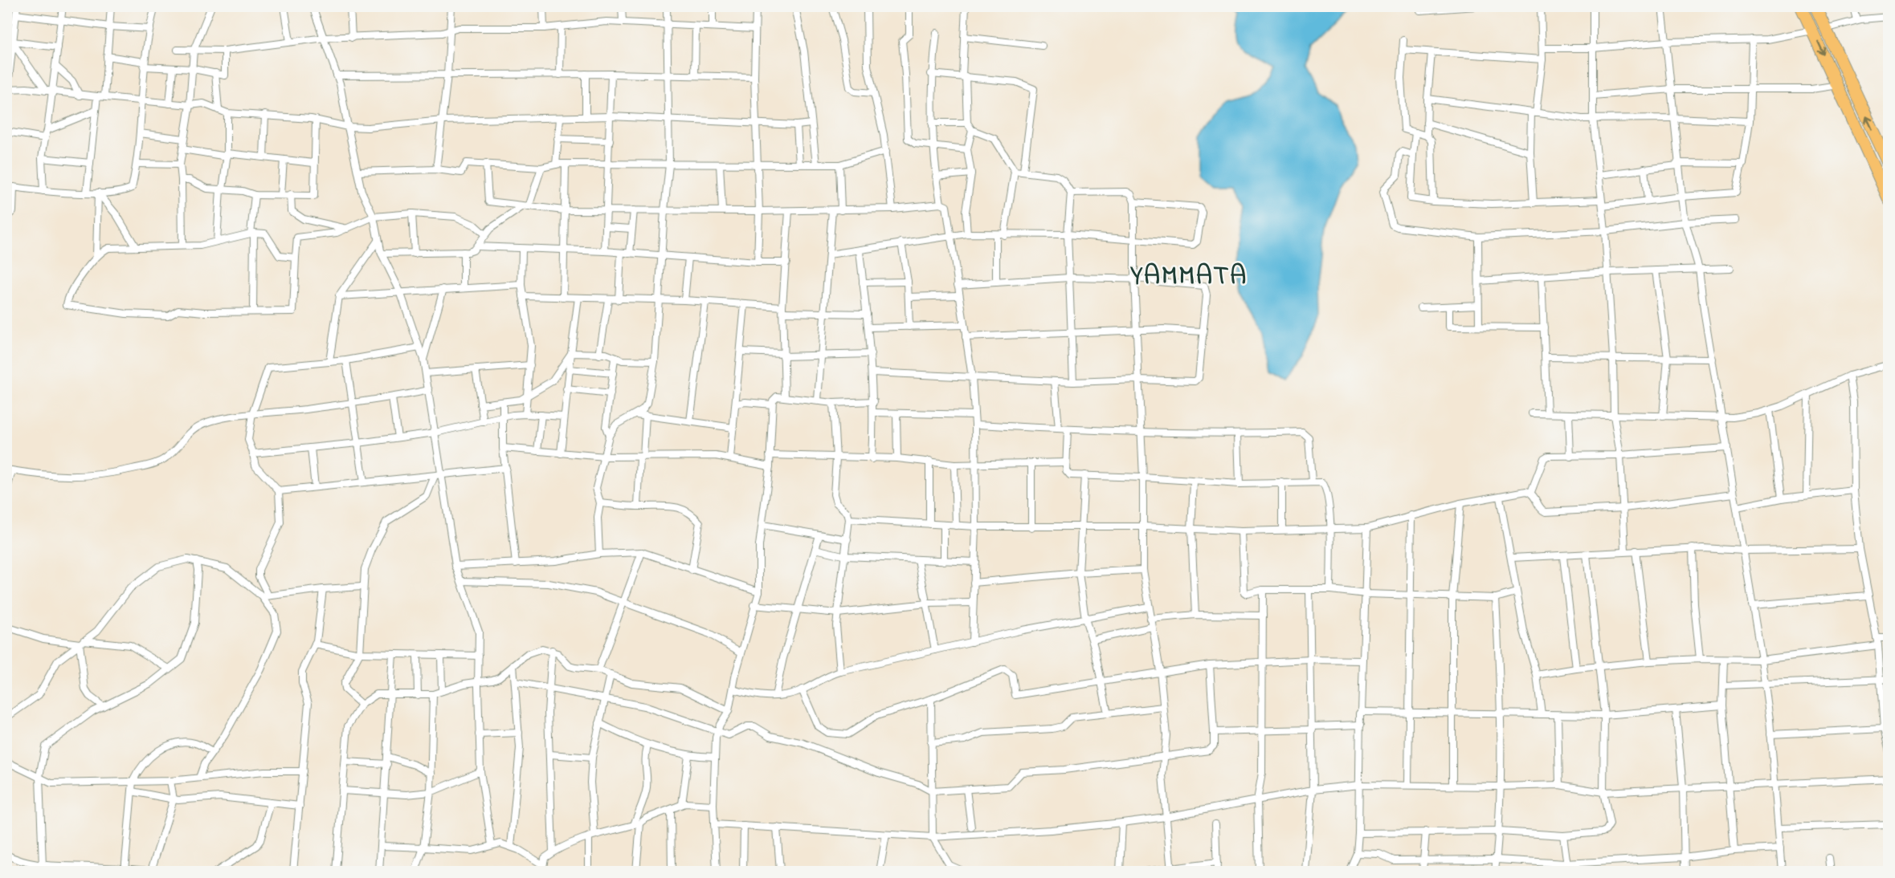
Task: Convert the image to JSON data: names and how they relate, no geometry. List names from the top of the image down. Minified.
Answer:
{"districts":["YAMMATA"]}
